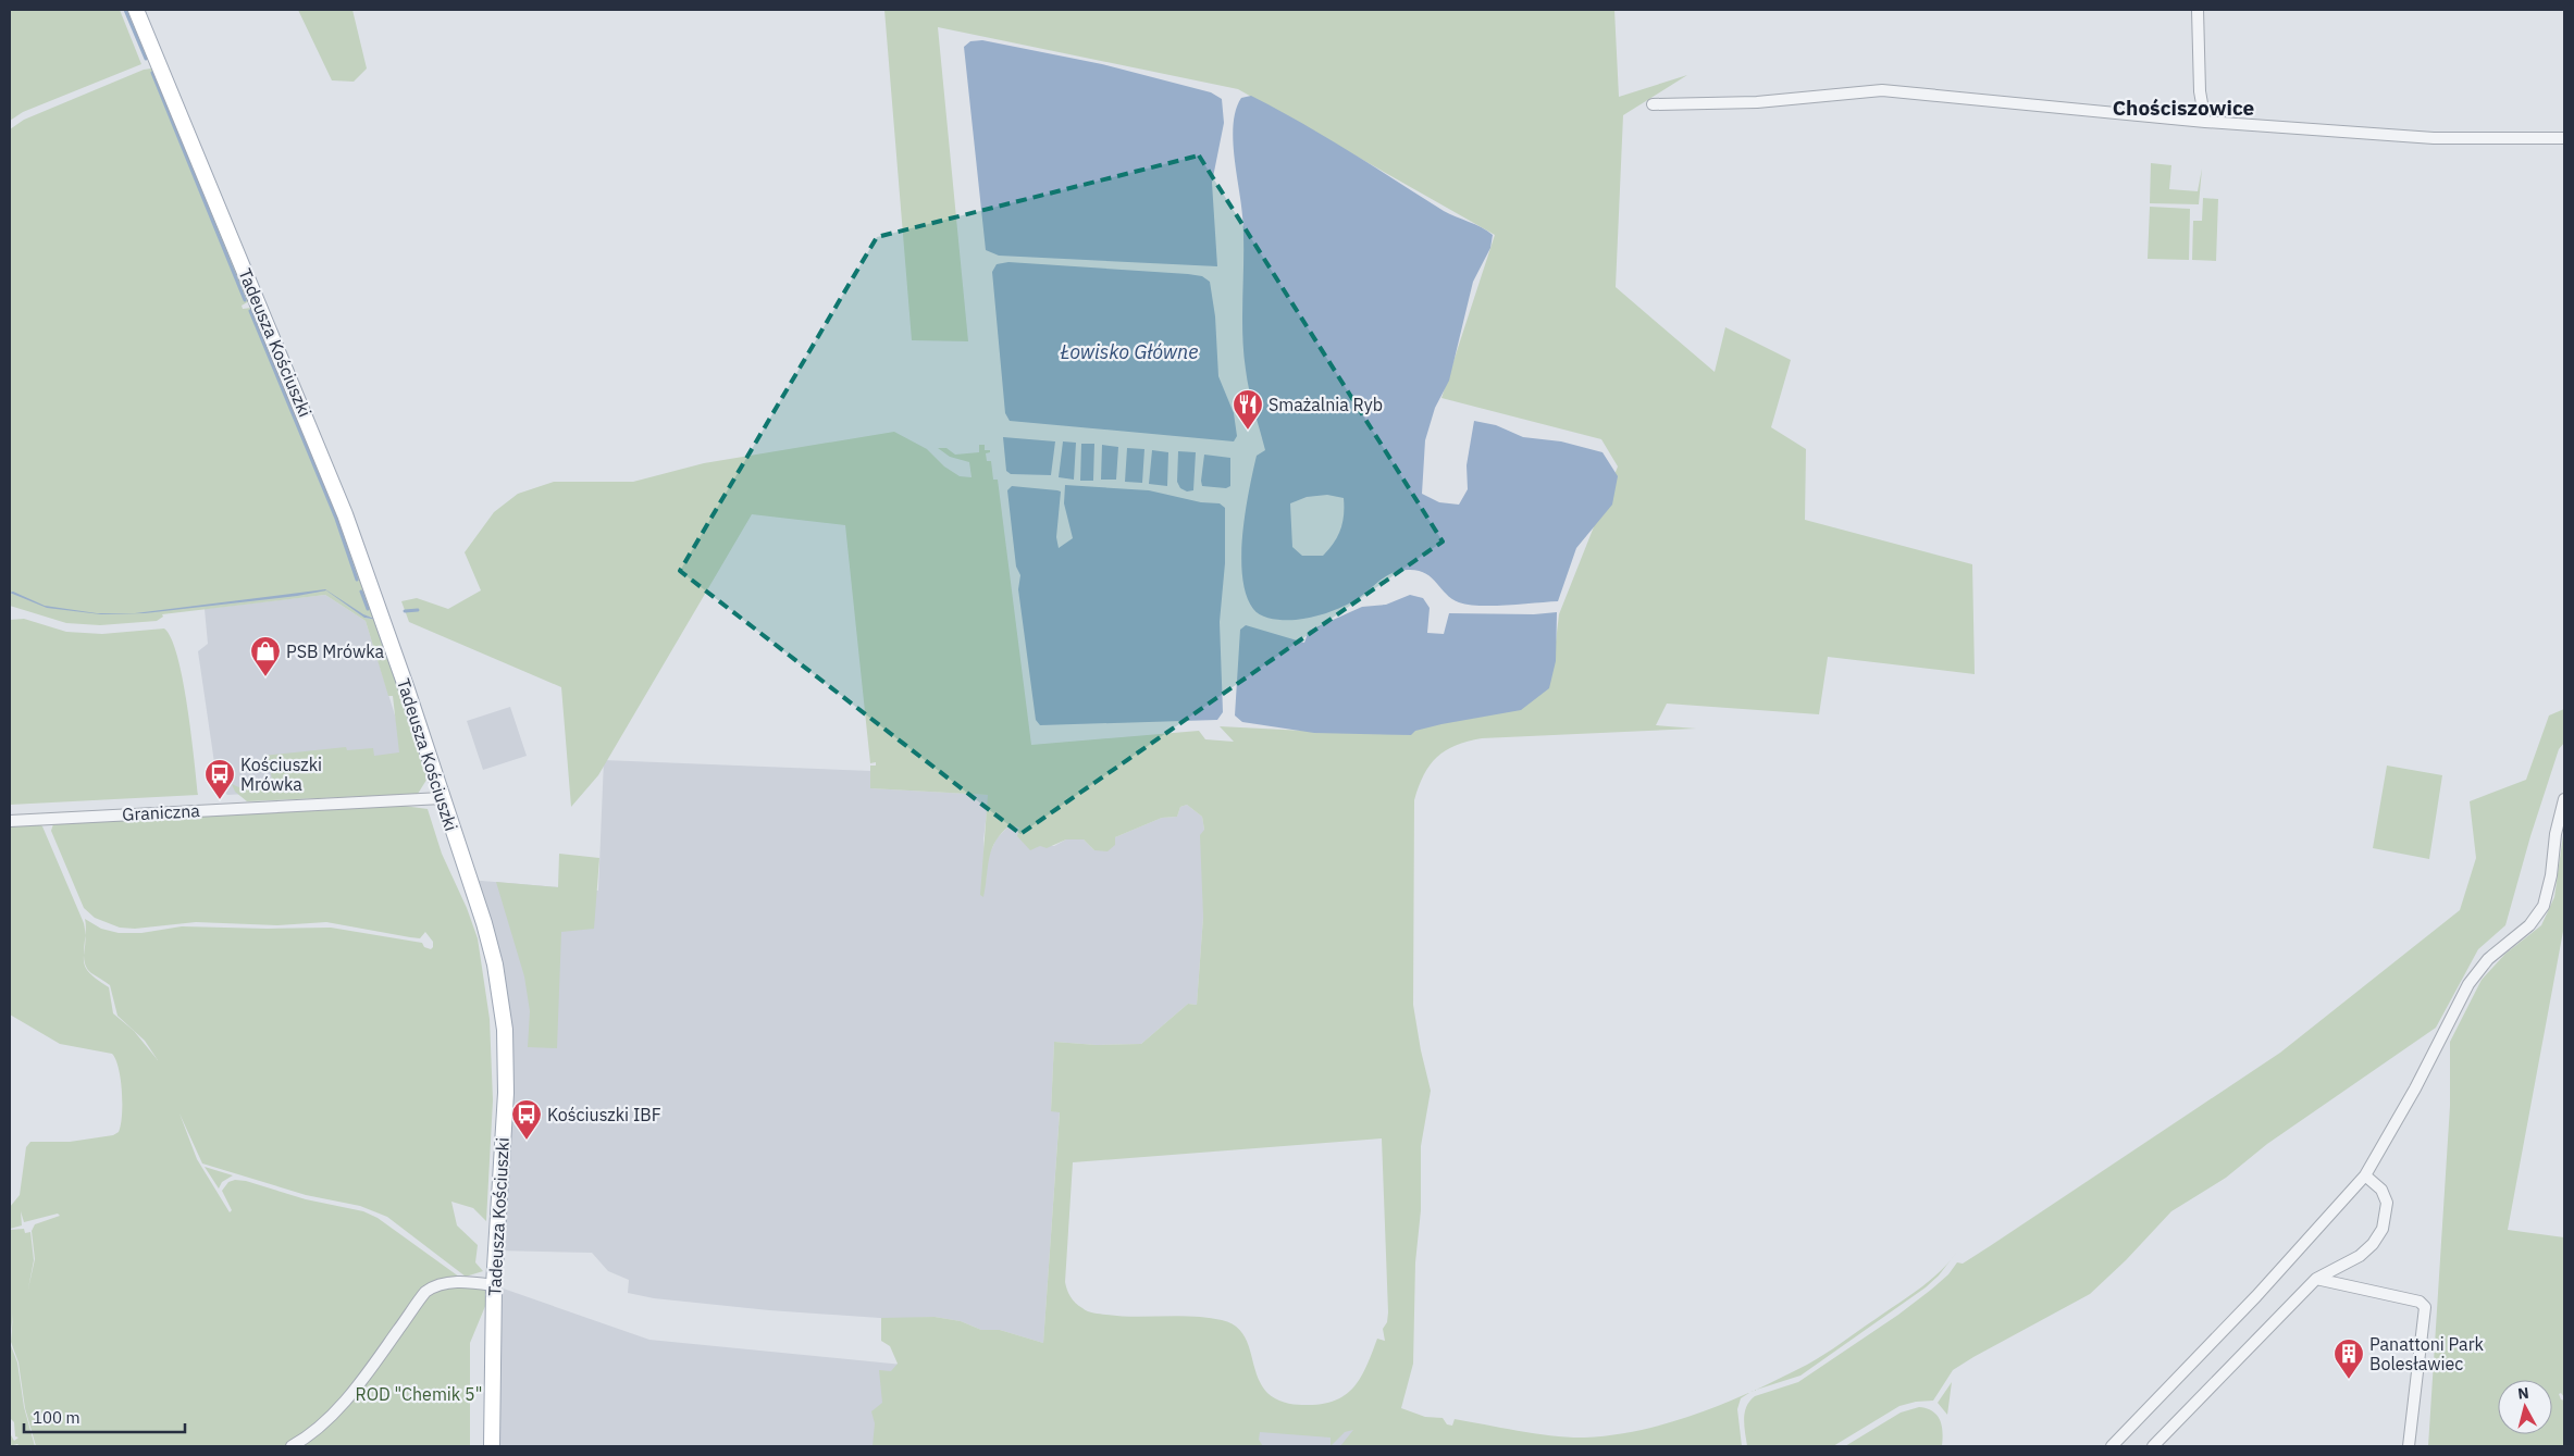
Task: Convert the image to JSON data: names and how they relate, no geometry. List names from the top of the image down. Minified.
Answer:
{"streets":{"main road":["Tadeusza Kościuszki"],"street":["Graniczna"]},"crossings":[["Tadeusza Kościuszki","Graniczna"]],"districts":["Chościszowice"],"water":["Łowisko Główne"],"parks":["ROD \"Chemik 5\""],"places":{"restaurant":["Smażalnia Ryb"],"shop":["PSB Mrówka"],"bus stop":["Kościuszki Mrówka","Kościuszki IBF"],"building":["Panattoni Park Bolesławiec"]},"scale_bar":"100 m","north":"top"}
